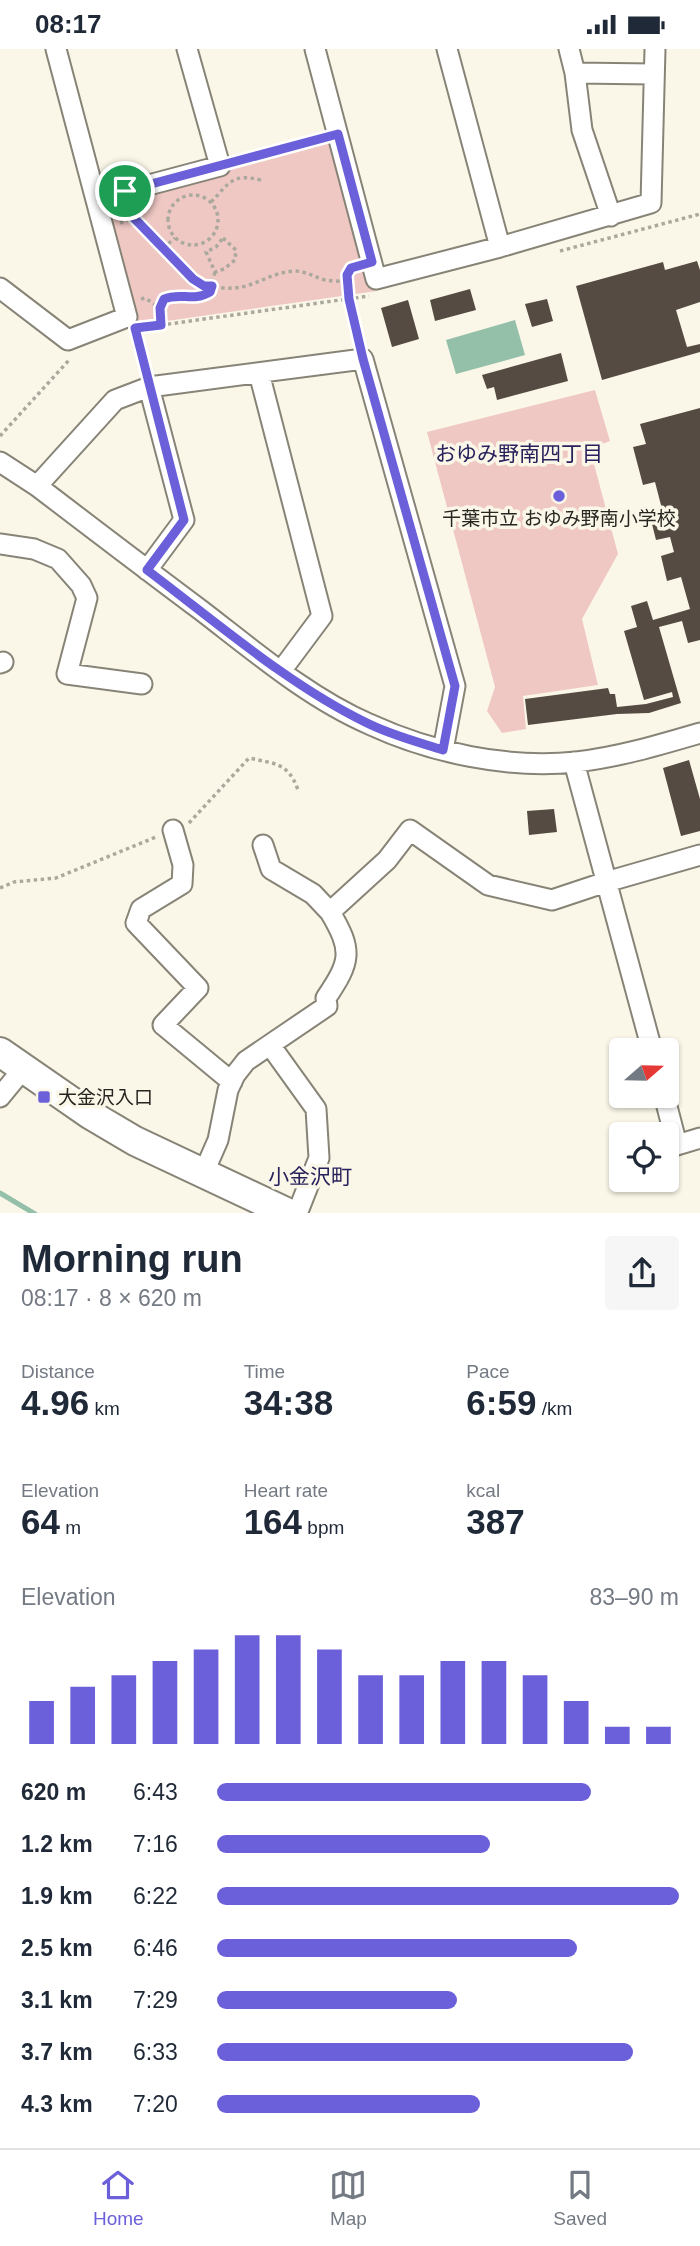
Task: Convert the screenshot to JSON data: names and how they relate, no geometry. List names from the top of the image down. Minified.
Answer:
{"districts":["おゆみ野南四丁目","小金沢町"],"places":{"other":["千葉市立 おゆみ野南小学校"],"transit":["大金沢入口"]},"north":"right","page":{"status":"08:17","heading":["Morning run","08:17 · 8 × 620 m"],"stats":[["Distance","4.96 km"],["Time","34:38"],["Pace","6:59 /km"],["Elevation","64 m"],["Heart rate","164 bpm"],["kcal","387"]],"chart":["Elevation","83–90 m"],"list":[{"name":"620 m","note":"6:43"},{"name":"1.2 km","note":"7:16"},{"name":"1.9 km","note":"6:22"},{"name":"2.5 km","note":"6:46"},{"name":"3.1 km","note":"7:29"},{"name":"3.7 km","note":"6:33"},{"name":"4.3 km","note":"7:20"}],"tabs":["Home","Map","Saved"]}}
